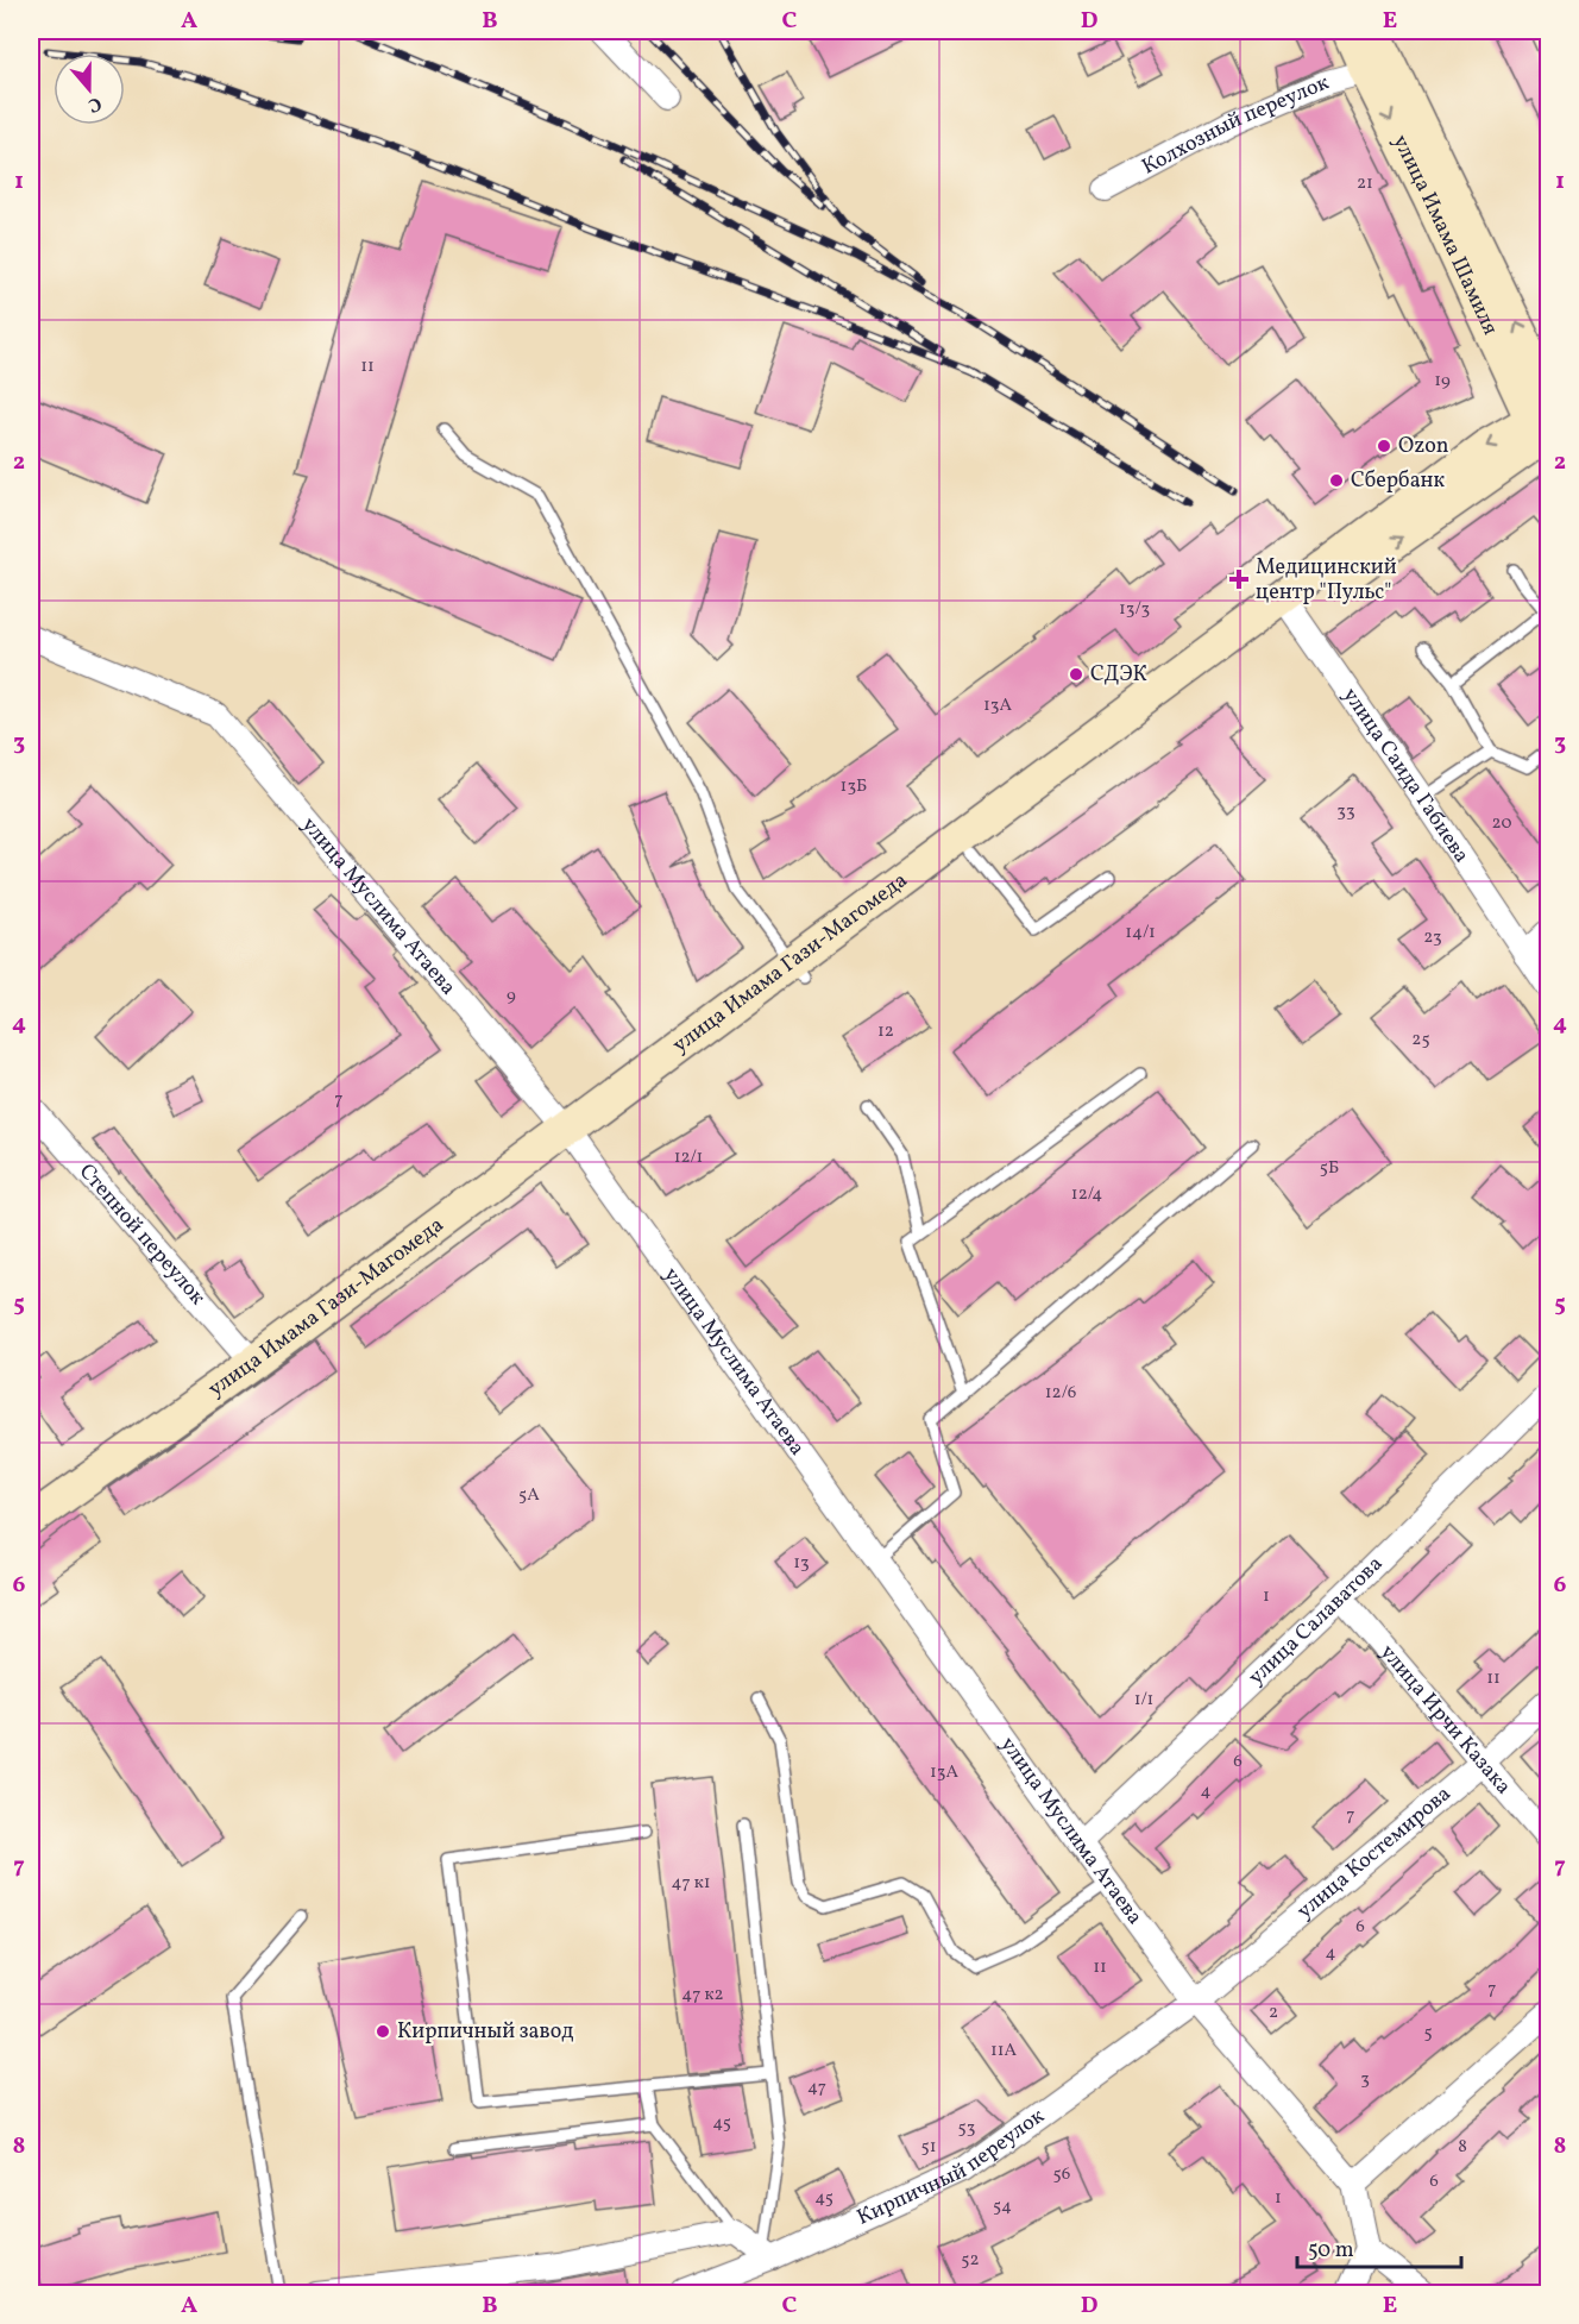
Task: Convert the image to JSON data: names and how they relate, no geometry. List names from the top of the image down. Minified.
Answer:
{"streets":{"main road":["улица Имама Шамиля","улица Имама Гази-Магомеда"],"street":["Колхозный переулок","улица Саида Габиева","улица Муслима Атаева","Степной переулок","улица Салаватова","улица Ирчи Казака","улица Костемирова","Кирпичный переулок"]},"crossings":[["Колхозный переулок","улица Имама Шамиля"],["улица Имама Шамиля","улица Имама Гази-Магомеда"],["улица Саида Габиева","улица Имама Гази-Магомеда"],["улица Муслима Атаева","улица Имама Гази-Магомеда"],["улица Муслима Атаева","улица Салаватова"],["улица Муслима Атаева","улица Костемирова"],["улица Муслима Атаева","Кирпичный переулок"],["улица Имама Гази-Магомеда","Степной переулок"],["улица Салаватова","улица Ирчи Казака"],["улица Ирчи Казака","улица Костемирова"],["улица Костемирова","Кирпичный переулок"]],"places":{"other":["Ozon","Сбербанк","СДЭК","Кирпичный завод"],"health":["Медицинский центр \"Пульс\""]},"house_numbers":["21","11","19","13/3","13А","13Б","33","20","14/1","23","9","12","25","7","12/1","5Б","12/4","12/6","5А","13","1","11","1/1","6","13А","4","7","47 к1","6","4","11","7","47 к2","2","5","11А","3","47","45","53","51","8","56","6","45","1","54","52"],"scale_bar":"50 m","north":"bottom","grid":{"columns":["A","B","C","D","E"],"rows":["1","2","3","4","5","6","7","8"]}}
